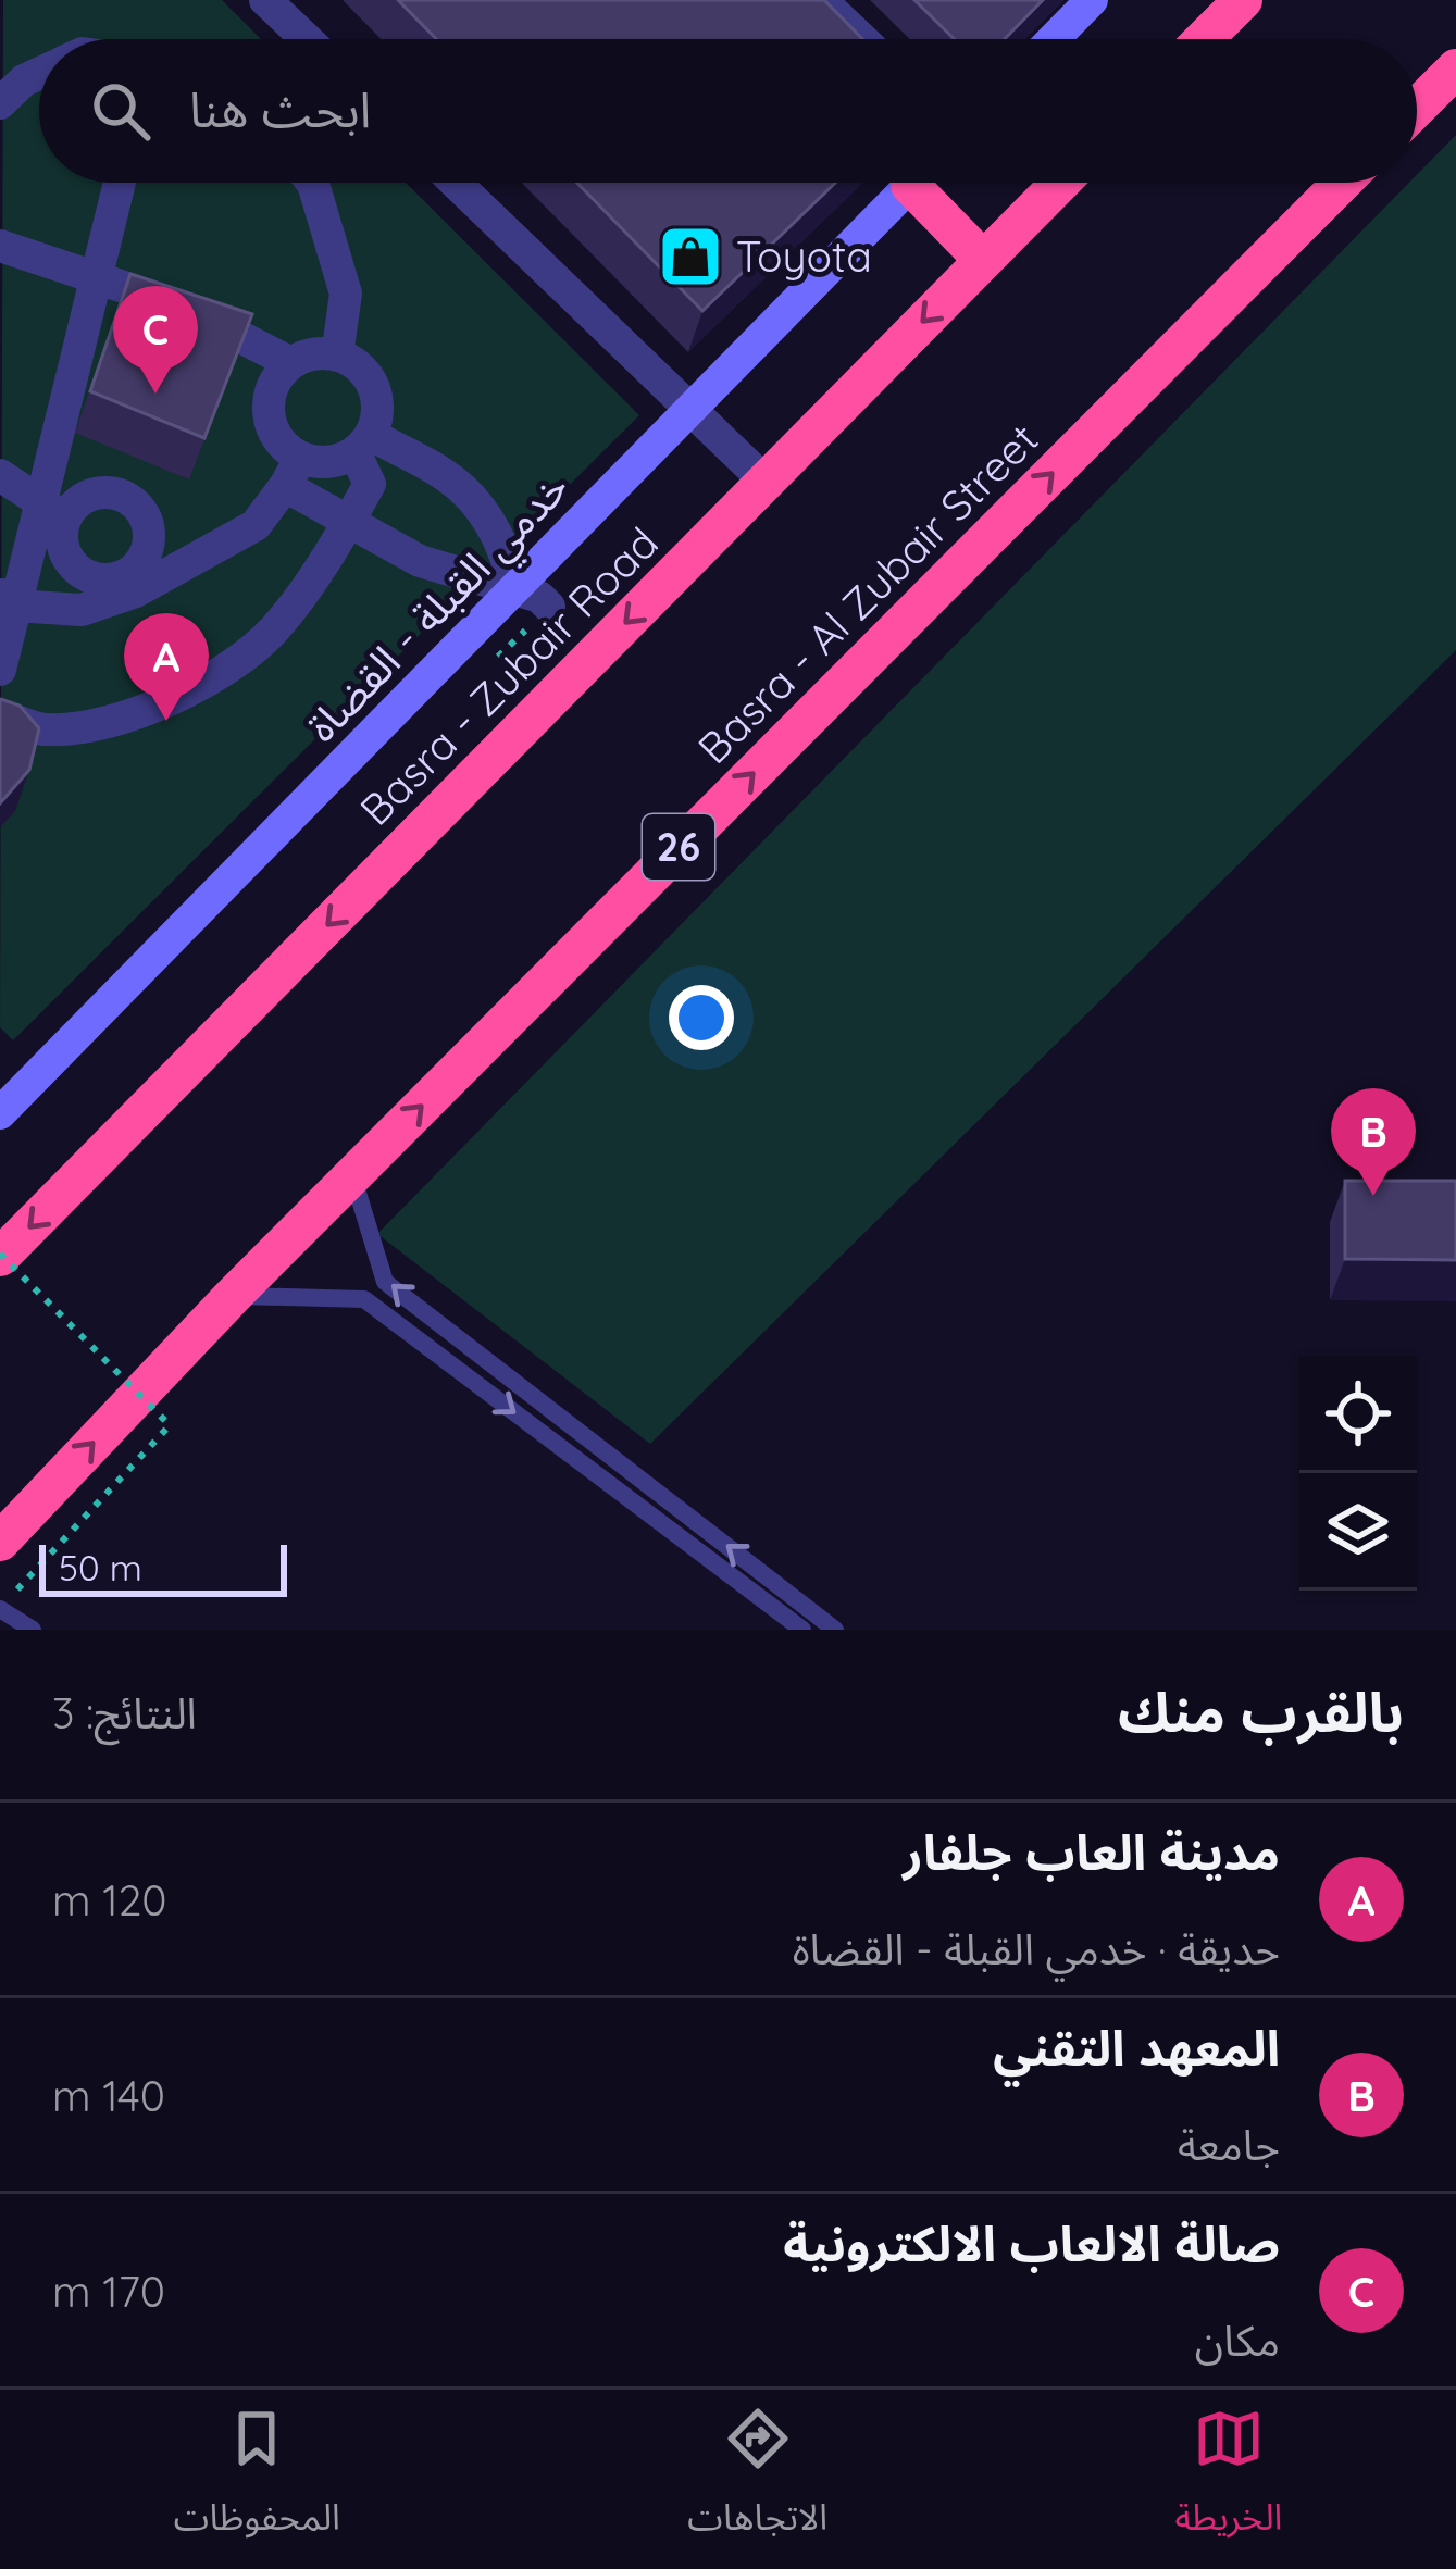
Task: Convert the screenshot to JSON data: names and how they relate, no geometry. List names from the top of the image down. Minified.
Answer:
{"streets":{"highway":["Basra - Al Zubair Street","Basra - Zubair Road","26"],"street":["خدمي القبلة - القضاة"]},"one_way":["Basra - Al Zubair Street","Basra - Zubair Road"],"places":{"shop":["Toyota"]},"scale_bar":"50 m","page":{"search":"ابحث هنا","pins":["C","A","B"],"scale":"50 m","heading":["بالقرب منك","النتائج: 3"],"list":[{"mark":"A","name":"مدينة العاب جلفار","note":"حديقة · خدمي القبلة - القضاة","value":"120 m"},{"mark":"B","name":"المعهد التقني","note":"جامعة","value":"140 m"},{"mark":"C","name":"صالة الالعاب الالكترونية","note":"مكان","value":"170 m"}],"nav":["الخريطة","الاتجاهات","المحفوظات"]}}
